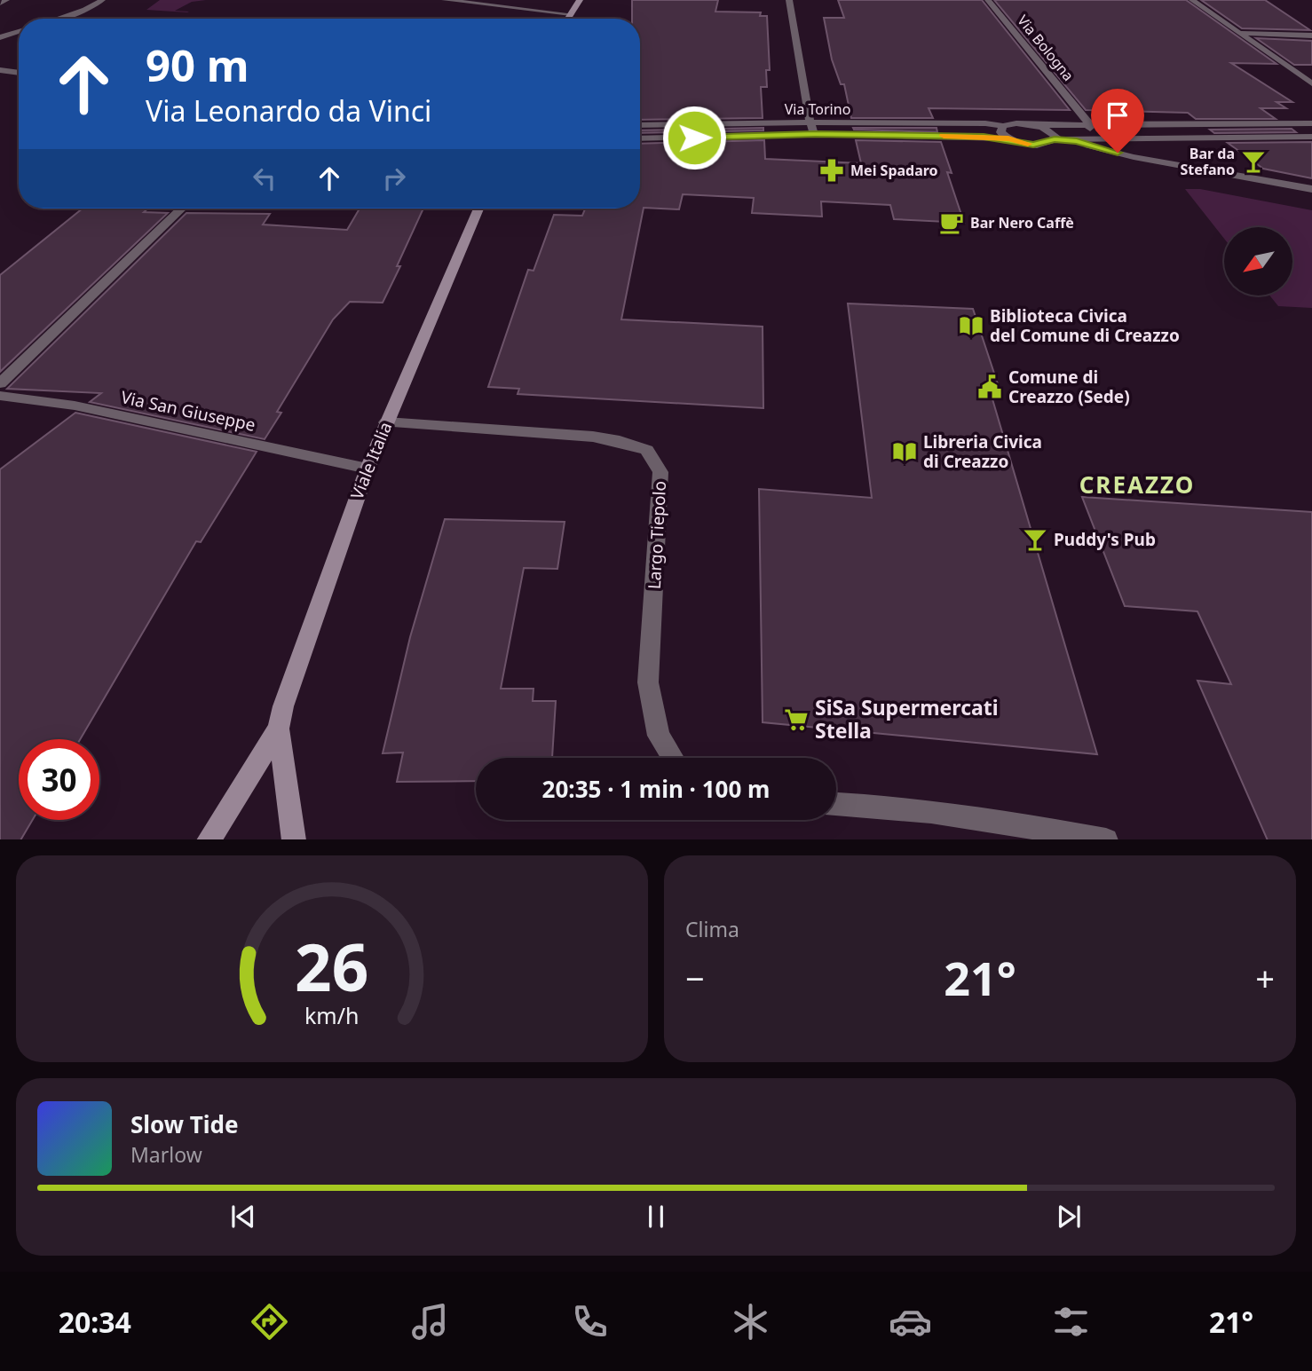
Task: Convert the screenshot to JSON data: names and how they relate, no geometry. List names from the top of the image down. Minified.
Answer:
{"streets":{"main road":["Viale Italia"],"street":["Via Bologna","Via Torino","Via San Giuseppe","Largo Tiepolo"]},"crossings":[["Via Bologna","Via Torino"],["Via San Giuseppe","Viale Italia"],["Viale Italia","Largo Tiepolo"]],"districts":["CREAZZO"],"places":{"bar":["Bar da Stefano","Puddy's Pub"],"pharmacy":["Mei Spadaro"],"cafe":["Bar Nero Caffè"],"library":["Biblioteca Civica del Comune di Creazzo","Libreria Civica di Creazzo"],"public building":["Comune di Creazzo (Sede)"],"supermarket":["SiSa Supermercati Stella"]},"north":"bottom left","page":{"turn":["90 m","Via Leonardo da Vinci"],"limit":"30","trip":"20:35 · 1 min · 100 m","tile":"Clima","heat":["−","21°","+"],"song":["Slow Tide","Marlow"],"tabs":["20:34","21°"],"gauge":["26","km/h"]}}
